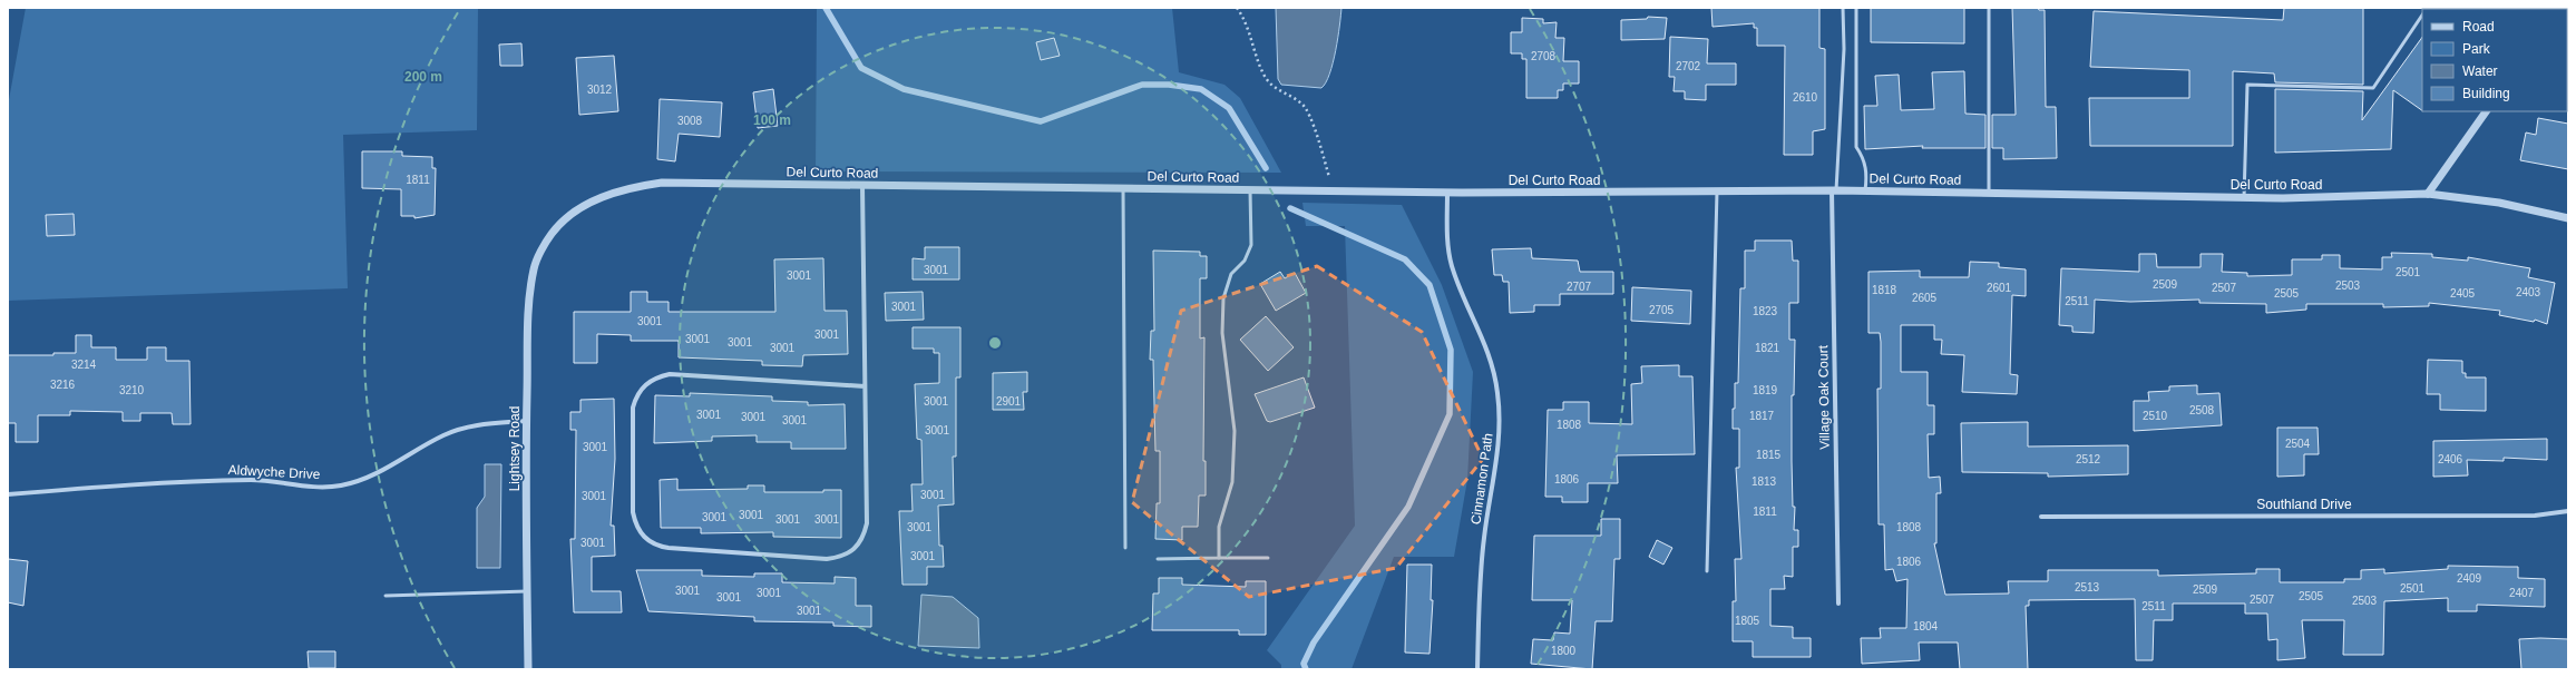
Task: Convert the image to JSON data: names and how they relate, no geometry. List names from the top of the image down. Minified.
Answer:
{"streets":{"street":["Del Curto Road","Village Oak Court","Lightsey Road","Aldwyche Drive","Cinnamon Path","Southland Drive"]},"crossings":[["Del Curto Road","Village Oak Court"],["Del Curto Road","Lightsey Road"],["Del Curto Road","Cinnamon Path"],["Lightsey Road","Aldwyche Drive"]],"house_numbers":["2708","2702","3012","2610","3008","1811","3001","2501","3001","2509","2503","2707","2601","2507","1818","2403","2505","2405","2605","2511","3001","2705","1823","3001","3001","3001","3001","3001","1821","3214","3216","3210","1819","3001","2901","2508","3001","1817","2510","3001","3001","1808","3001","2504","3001","1815","2512","2406","1806","1813","3001","3001","1811","3001","3001","3001","3001","3001","1808","3001","3001","1806","2409","2513","2501","2509","3001","3001","2407","2505","3001","2507","2503","2511","3001","1805","1804","1800"],"legend":["Road","Park","Water","Building"],"rings":["200 m","100 m"]}
